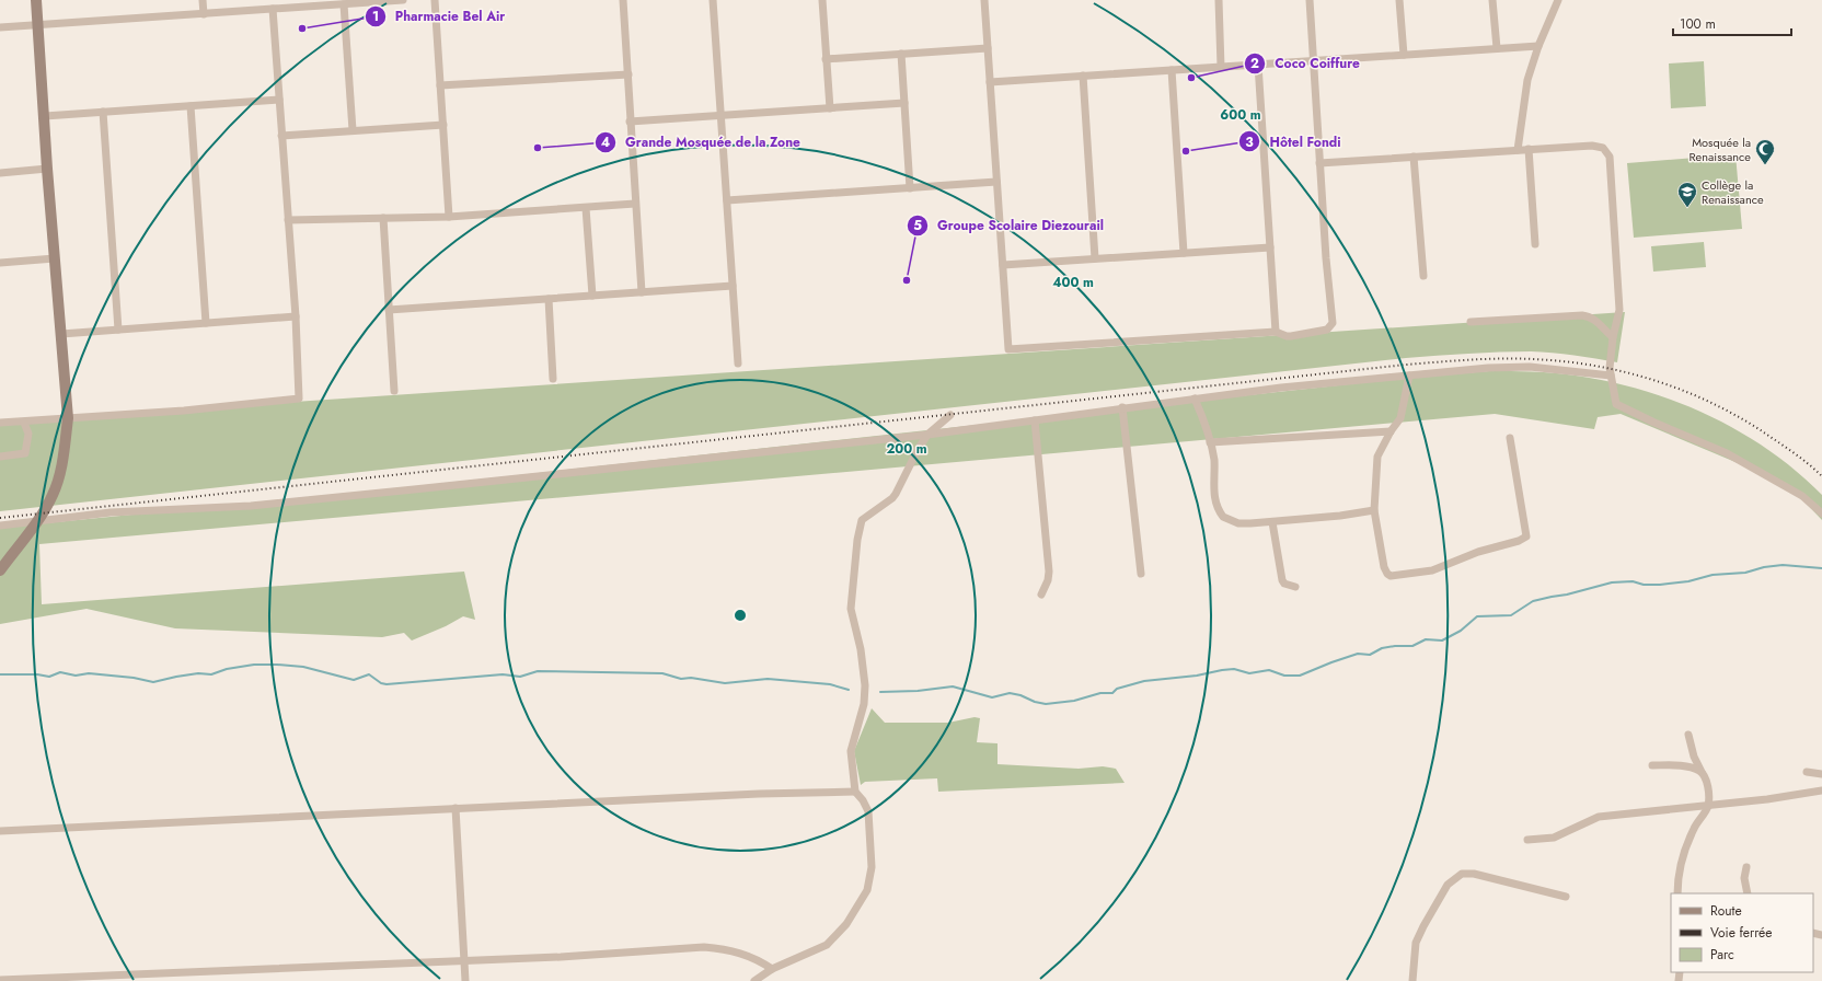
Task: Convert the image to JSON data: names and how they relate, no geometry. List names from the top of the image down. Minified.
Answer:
{"places":{"other":["Pharmacie Bel Air","Coco Coiffure","Grande Mosquée de la Zone","Hôtel Fondi","Groupe Scolaire Diezourail"],"mosque":["Mosquée la Renaissance"],"school or university":["Collège la Renaissance"]},"legend":["Route","Voie ferrée","Parc"],"scale_bar":"100 m","rings":["600 m","400 m","200 m"]}
